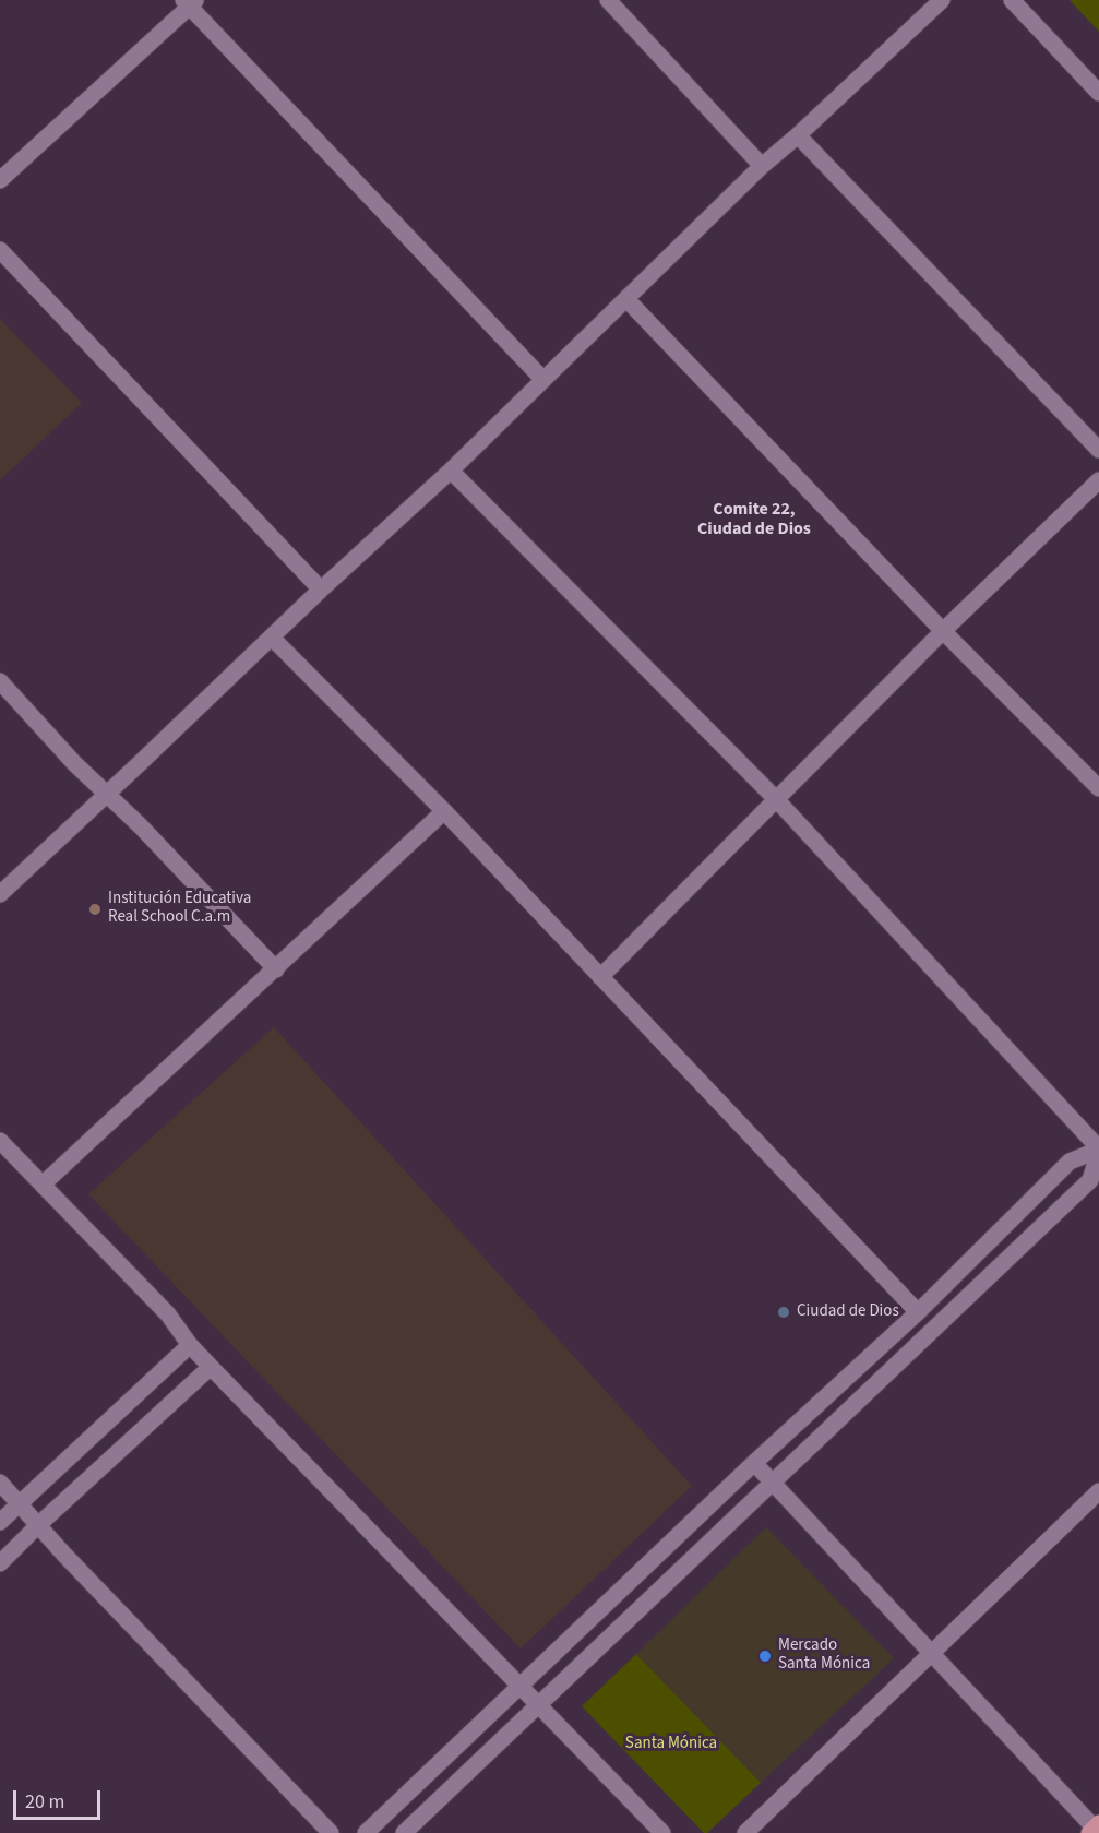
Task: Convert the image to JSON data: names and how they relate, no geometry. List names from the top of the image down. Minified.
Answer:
{"districts":["Comite 22, Ciudad de Dios"],"parks":["Santa Mónica"],"places":["Institución Educativa Real School C.a.m","Ciudad de Dios","Mercado Santa Mónica"],"scale_bar":"20 m"}
